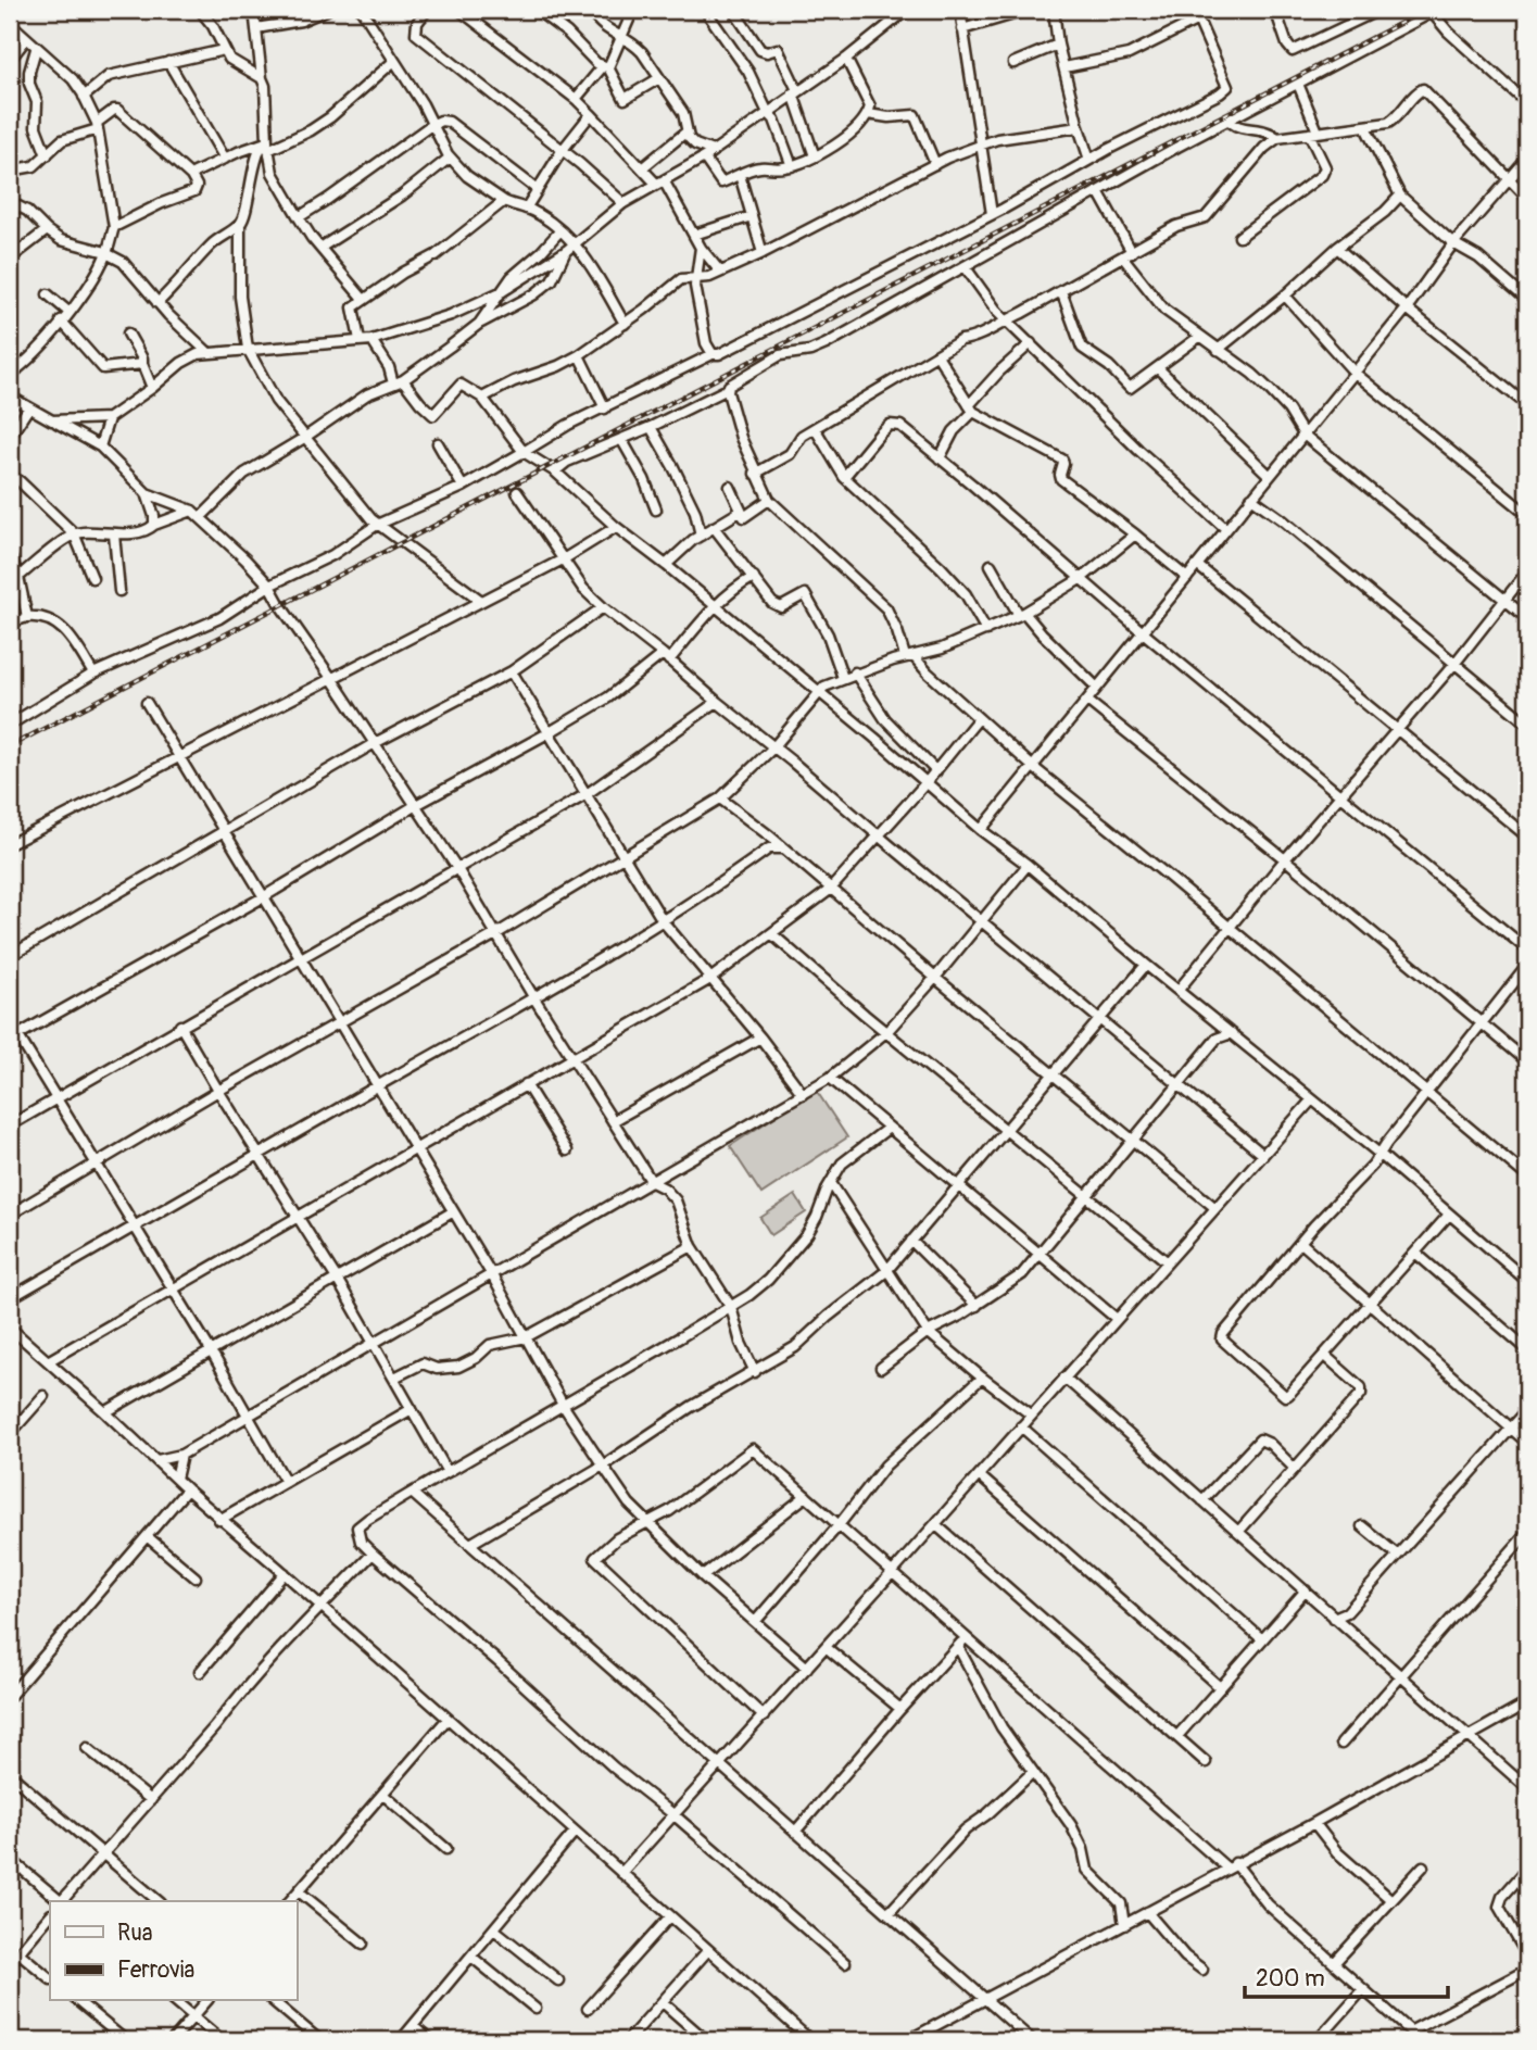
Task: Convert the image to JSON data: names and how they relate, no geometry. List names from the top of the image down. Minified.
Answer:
{"legend":["Rua","Ferrovia"],"scale_bar":"200 m"}
